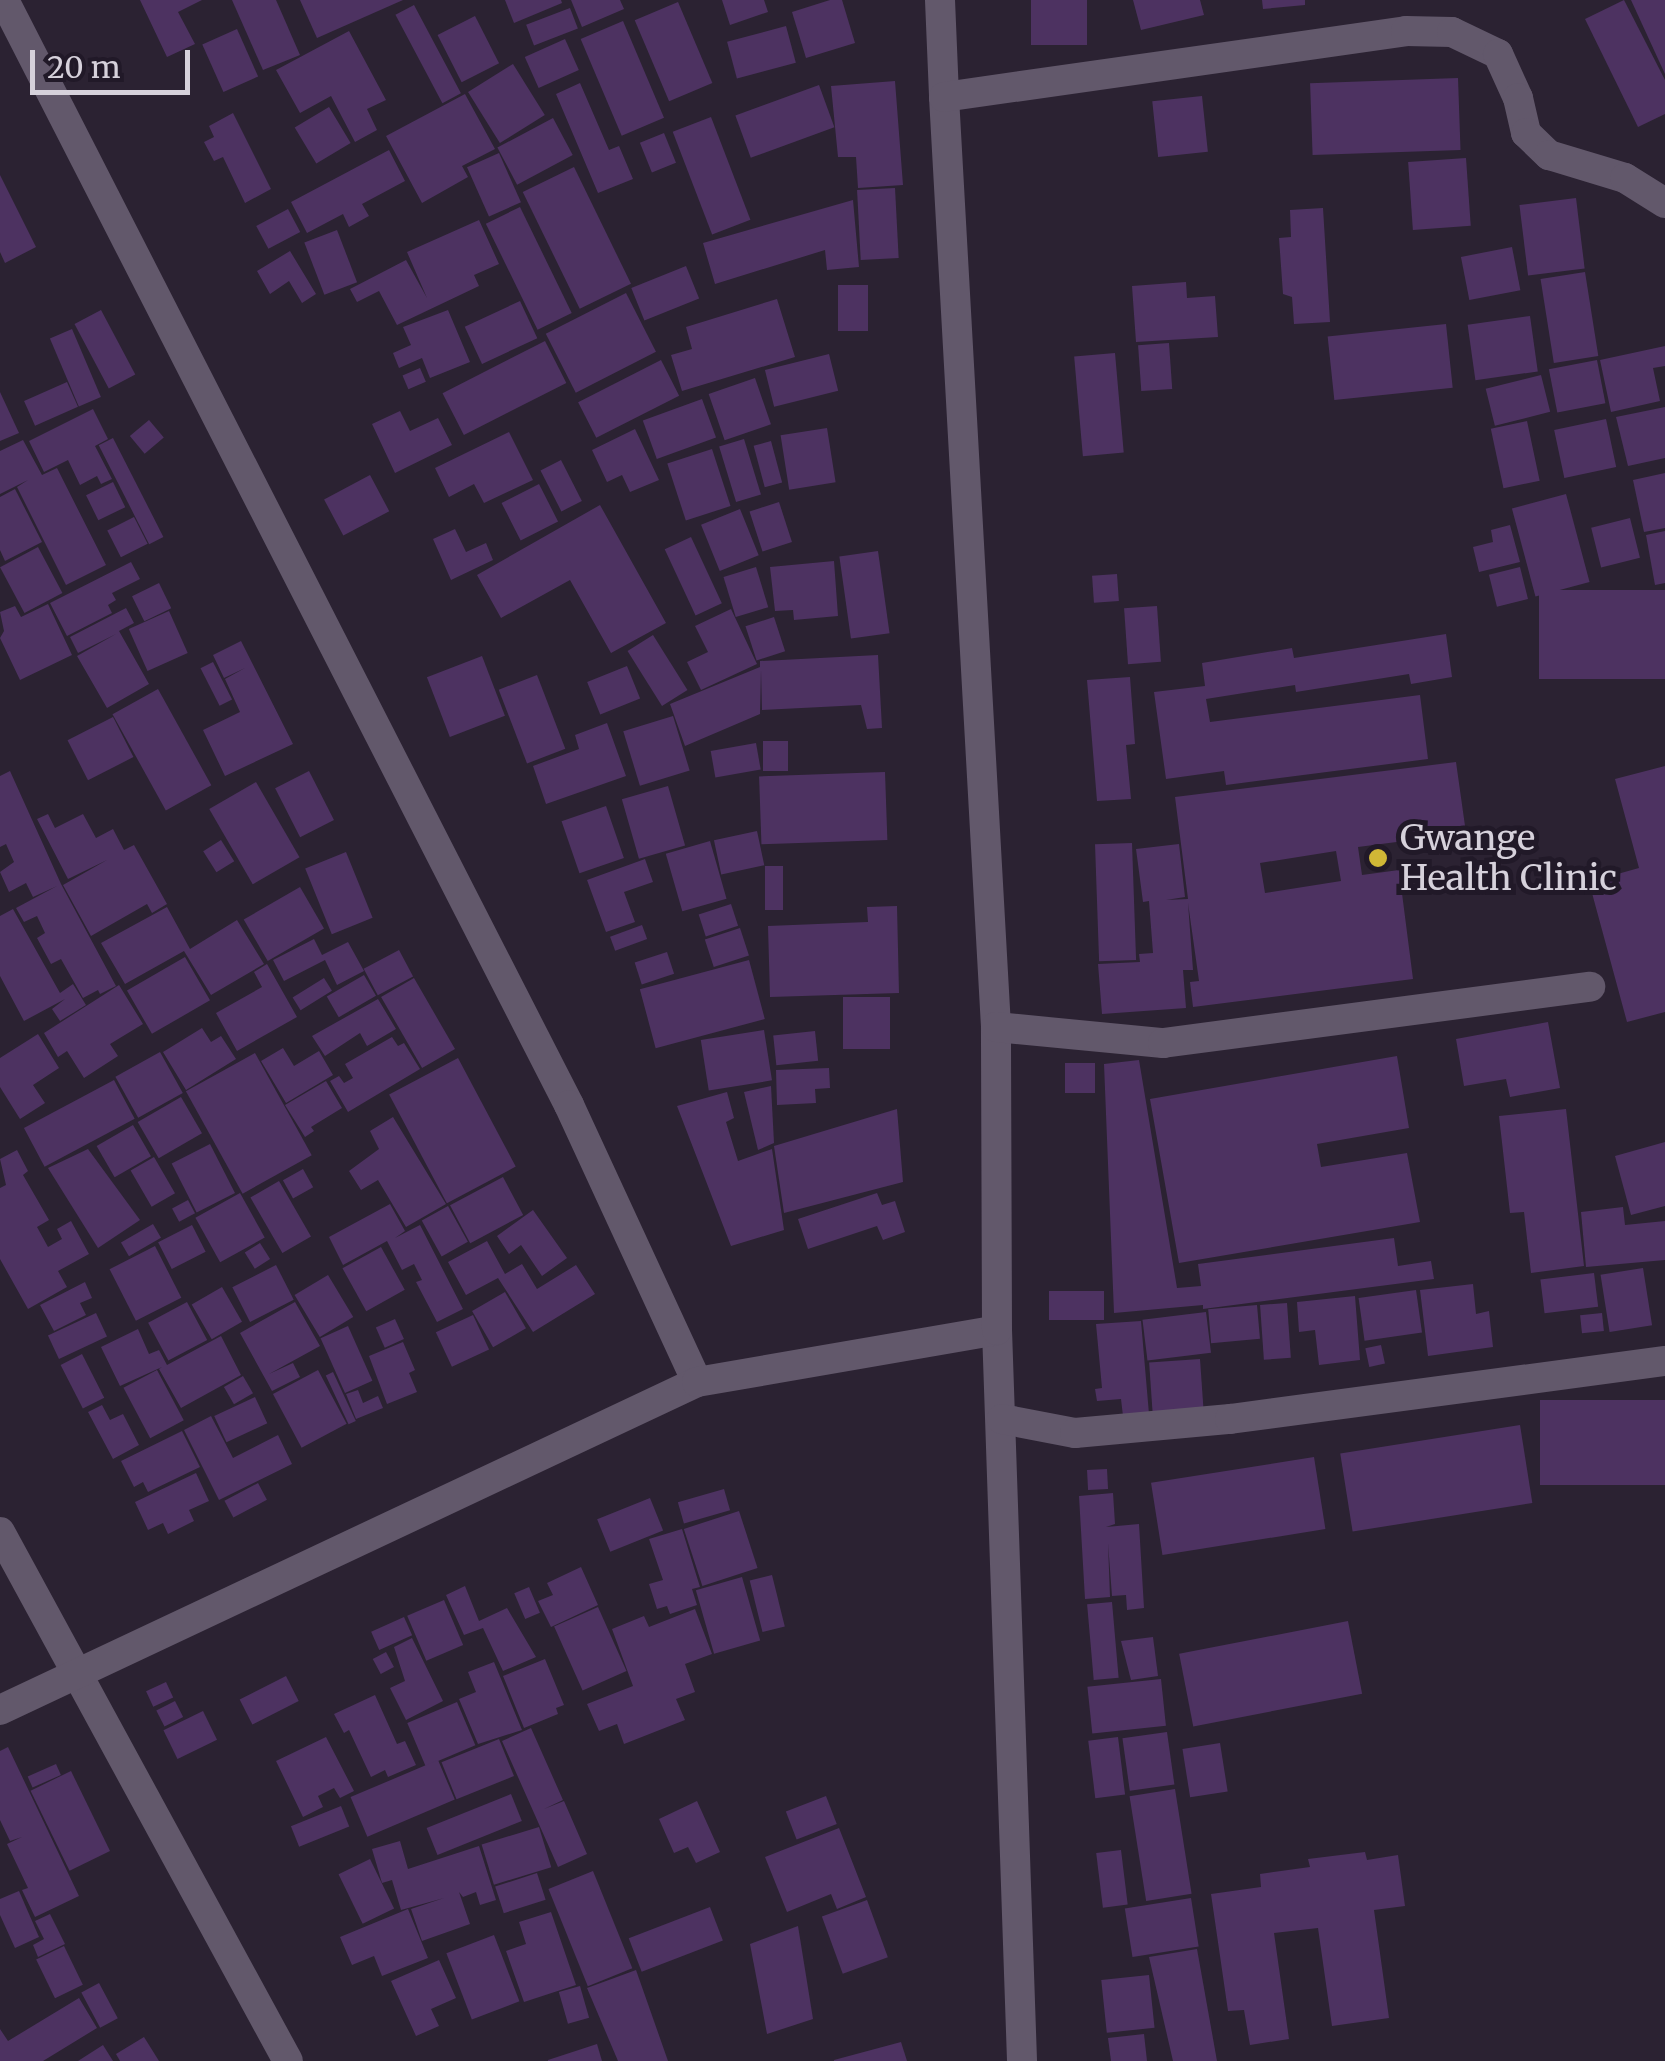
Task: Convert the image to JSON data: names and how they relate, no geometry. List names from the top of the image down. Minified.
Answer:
{"places":["Gwange Health Clinic"],"scale_bar":"20 m"}
